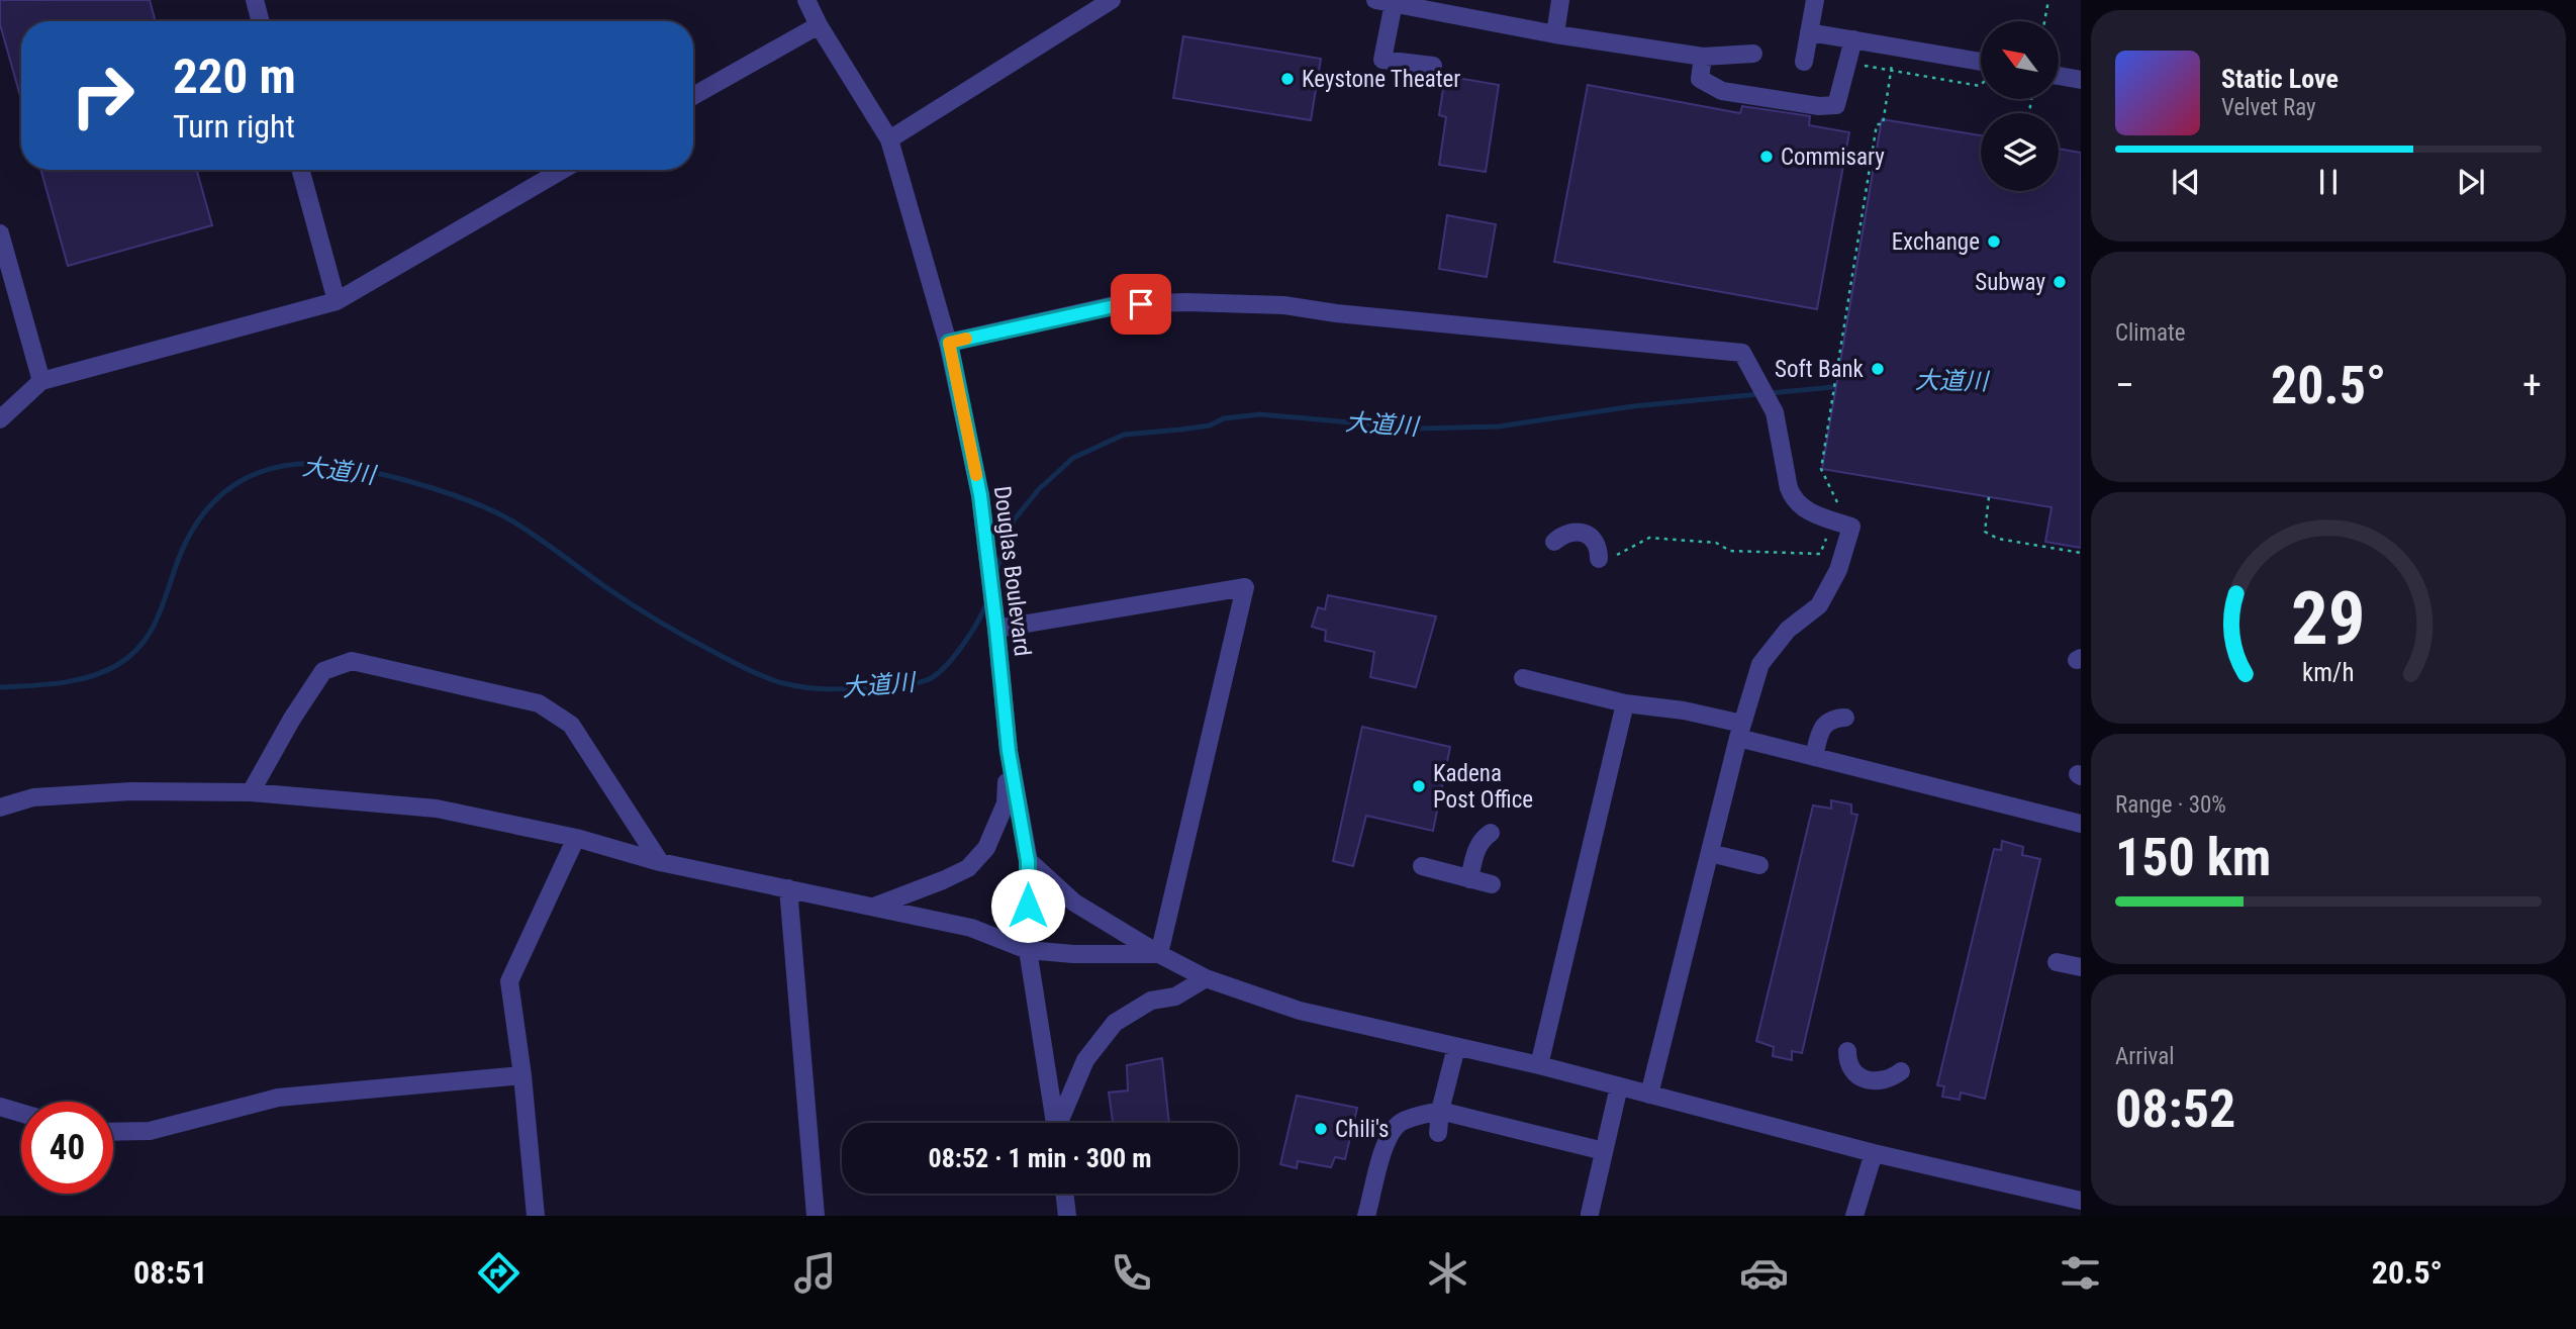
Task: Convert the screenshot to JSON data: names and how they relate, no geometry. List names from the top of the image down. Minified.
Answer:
{"streets":{"street":["Douglas Boulevard"]},"water":["大道川"],"places":["Keystone Theater","Commisary","Exchange","Subway","Soft Bank","Kadena Post Office","Chili's"],"north":"top left","page":{"turn":["220 m","Turn right"],"song":["Static Love","Velvet Ray"],"tile":["Climate",["Range · 30%","150 km"],["Arrival","08:52"]],"heat":["−","20.5°","+"],"limit":"40","trip":"08:52 · 1 min · 300 m","tabs":["08:51","20.5°"],"gauge":["29","km/h"]}}
